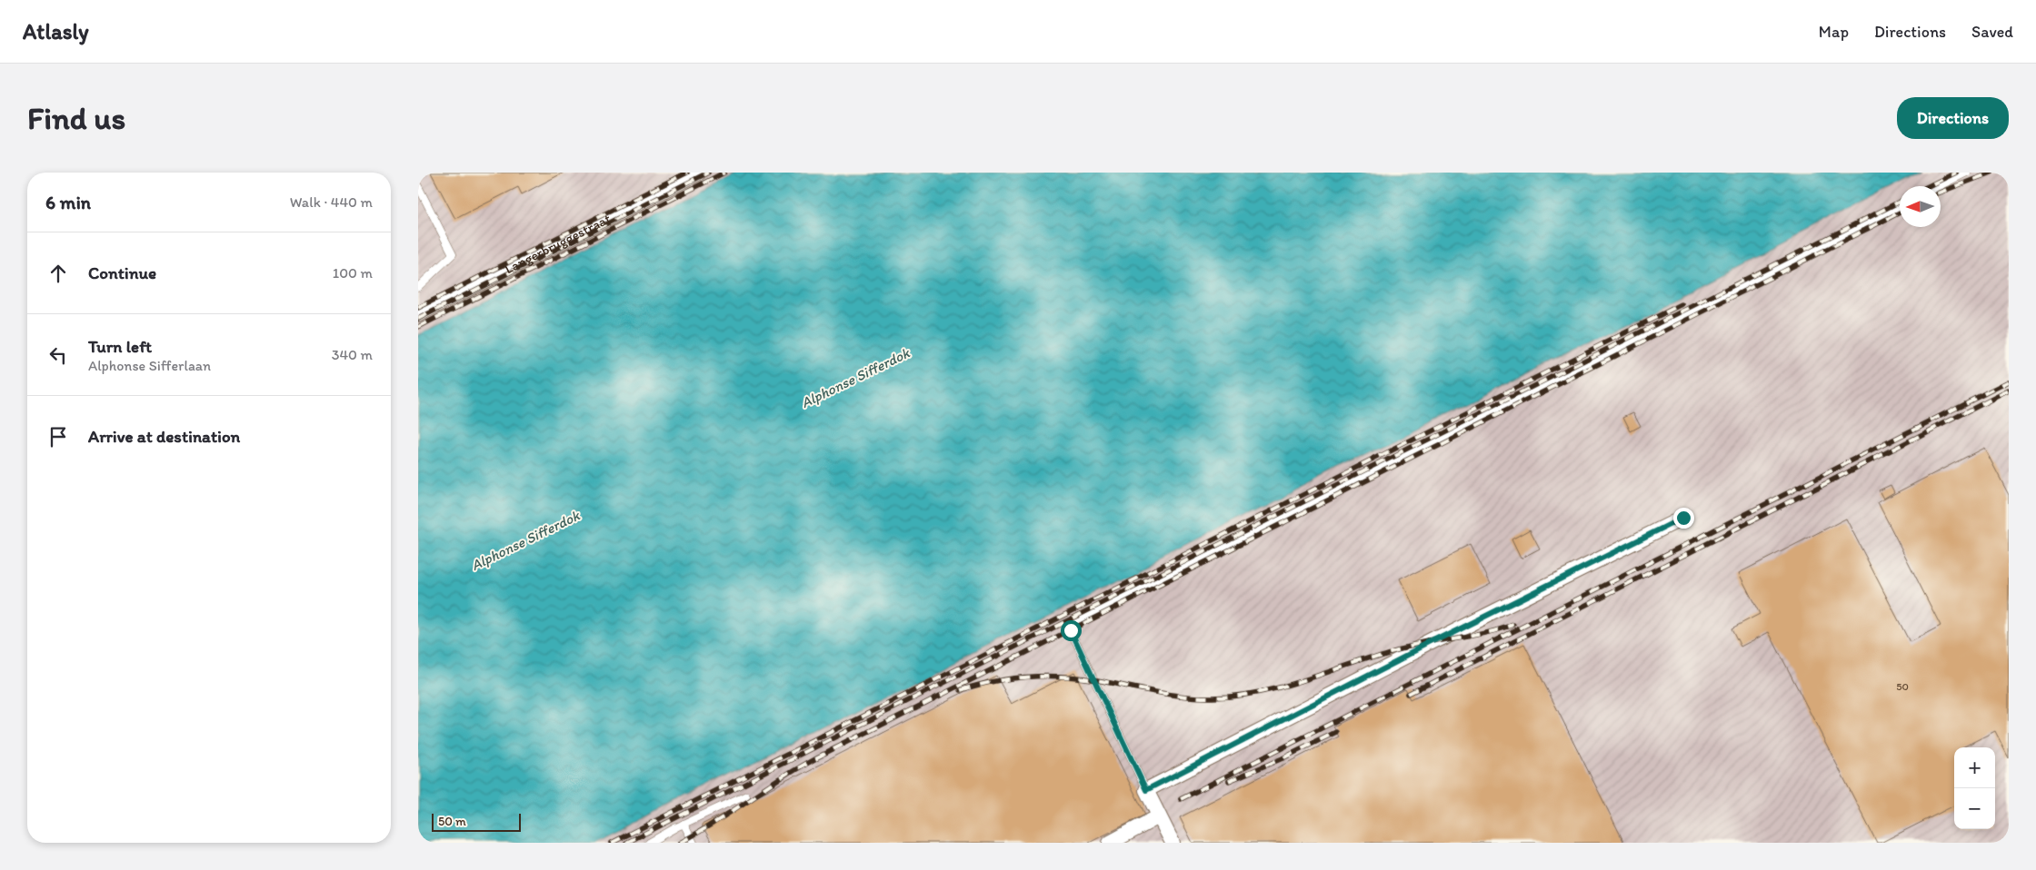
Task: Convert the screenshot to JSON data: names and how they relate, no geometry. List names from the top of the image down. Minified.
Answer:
{"streets":{"street":["Langerbruggestraat"]},"water":["Alphonse Sifferdok"],"house_numbers":["50"],"scale_bar":"50 m","north":"left","page":{"header":"Atlasly","nav":["Map","Directions","Saved"],"buttons":"Directions","title":"Find us","heading":["6 min","Walk · 440 m"],"list":[["Continue","100 m"],["Turn left","Alphonse Sifferlaan","340 m"],"Arrive at destination"],"map_buttons":["+","−"],"scale":"50 m"}}
